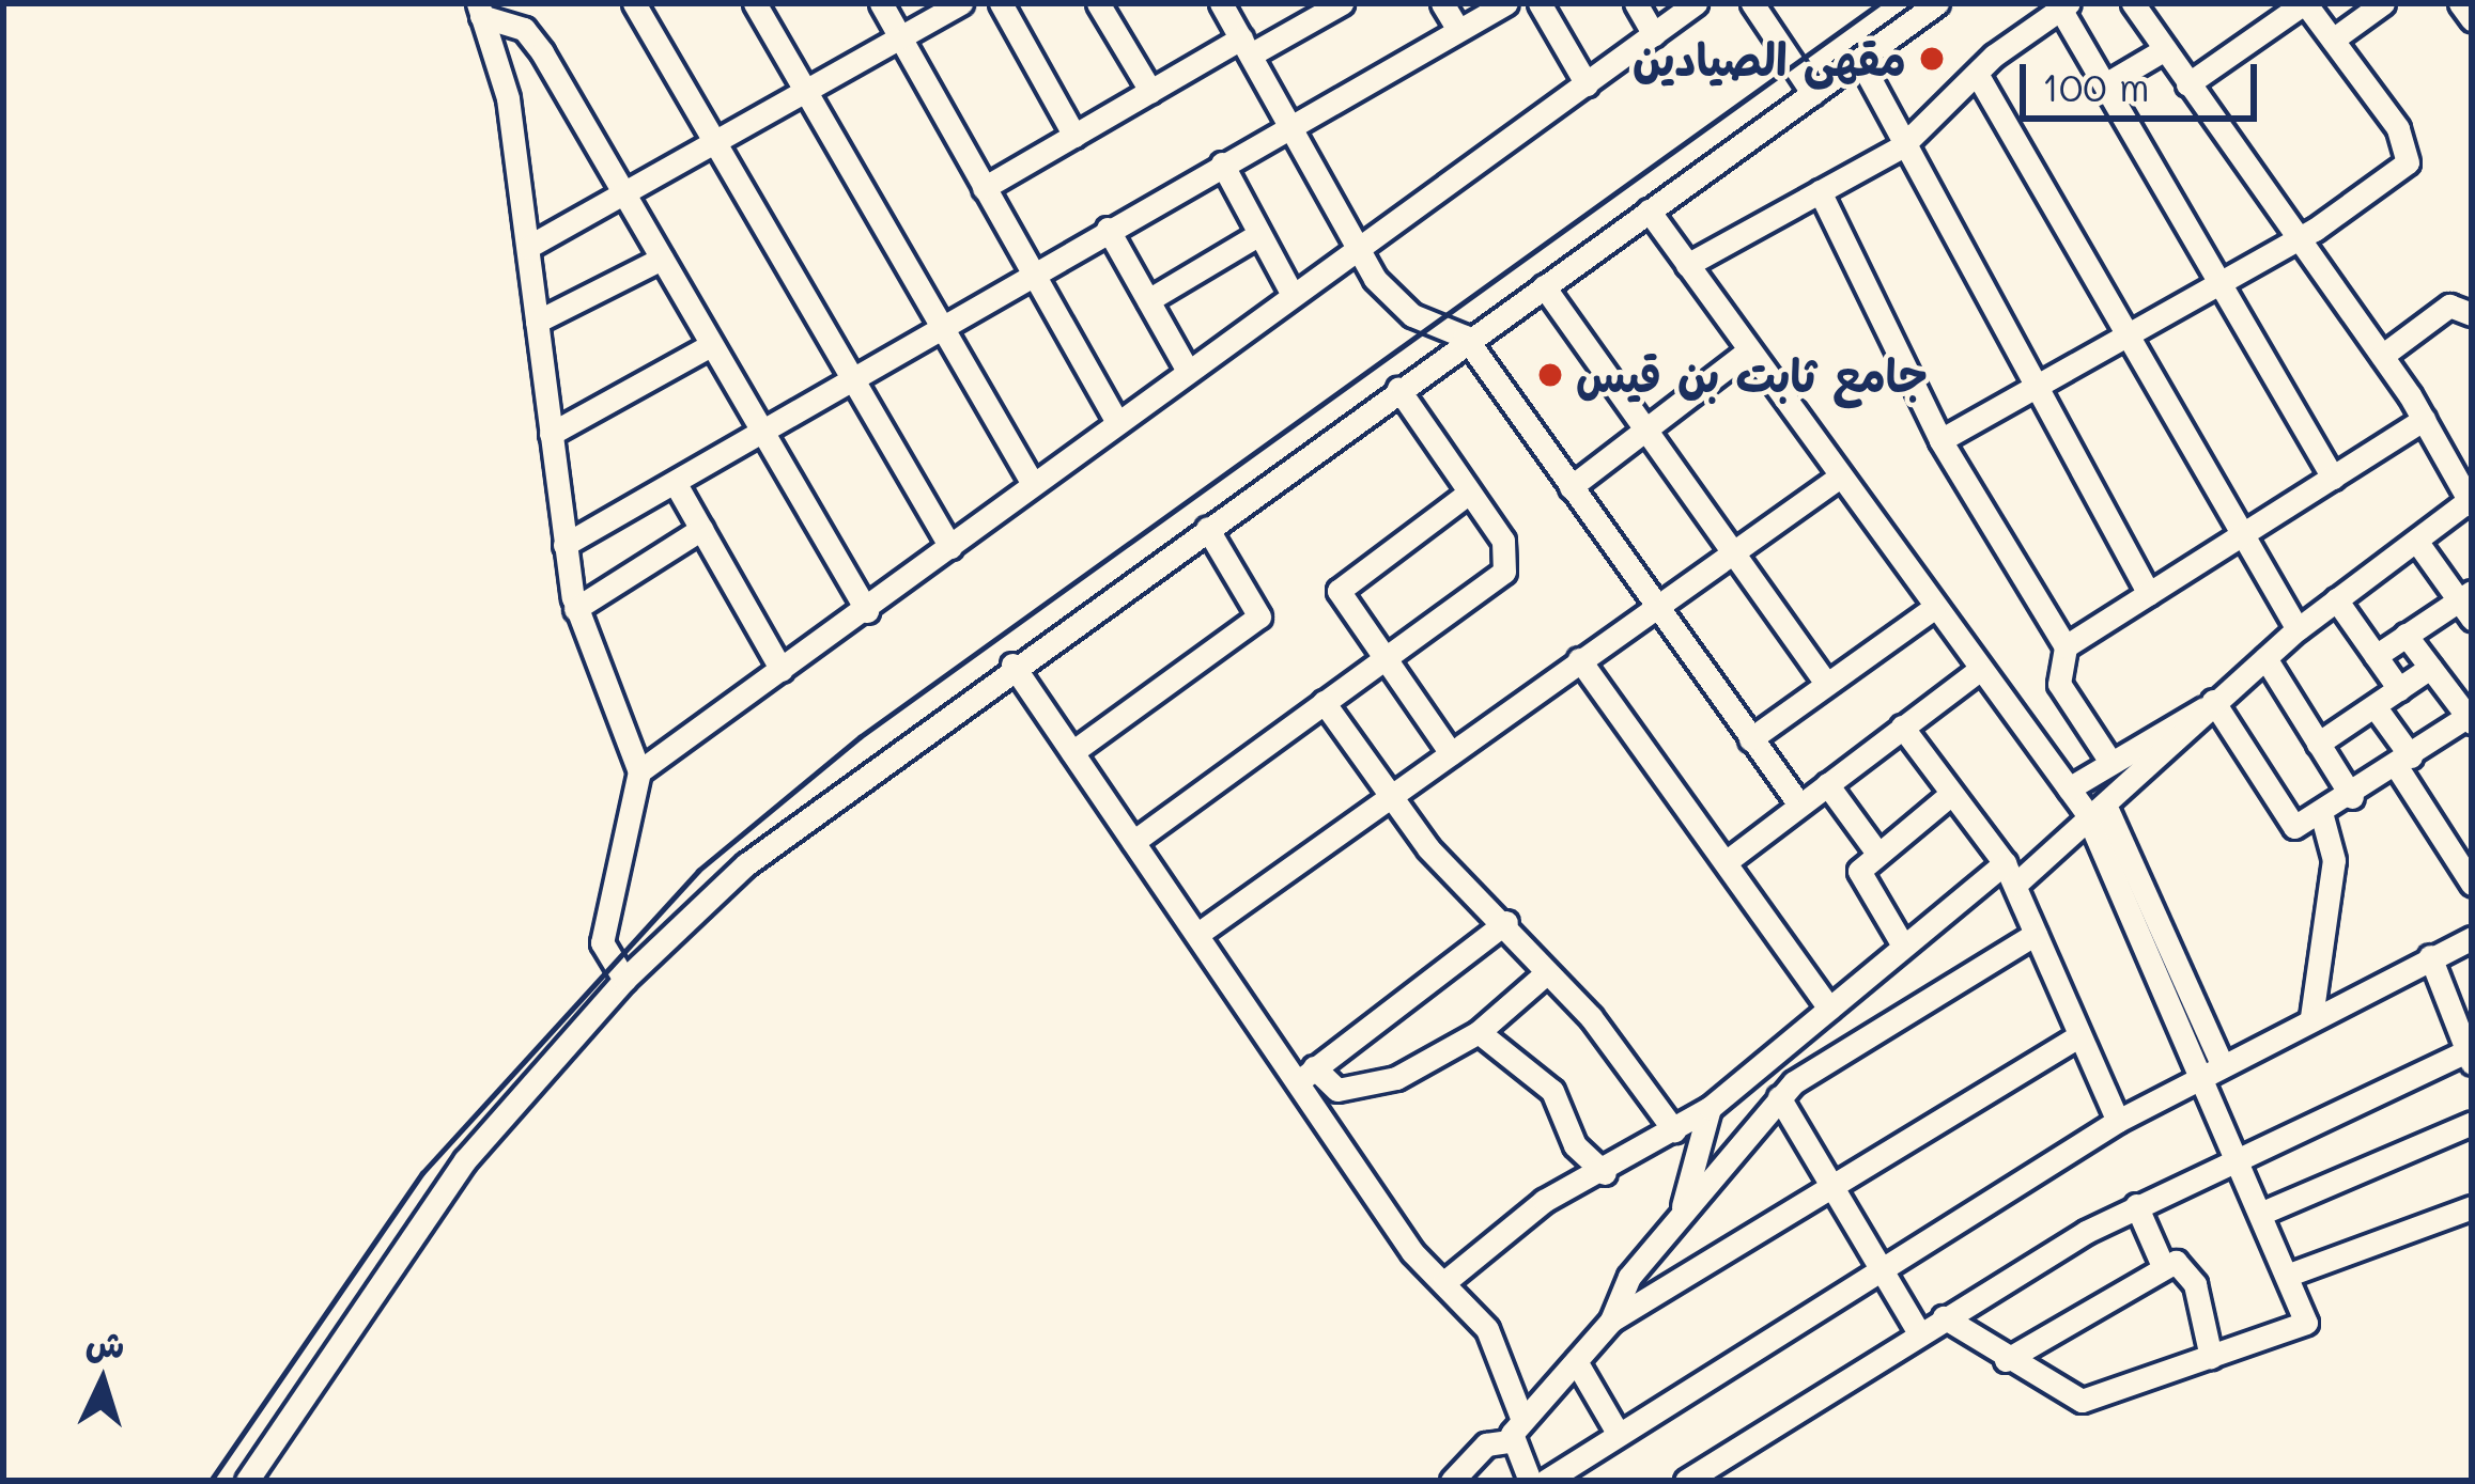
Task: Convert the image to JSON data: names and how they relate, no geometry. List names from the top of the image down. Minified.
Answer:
{"places":["مقهى الصيادين","جامع ثابت بن قیس"],"scale_bar":"100 m","north":"top"}
